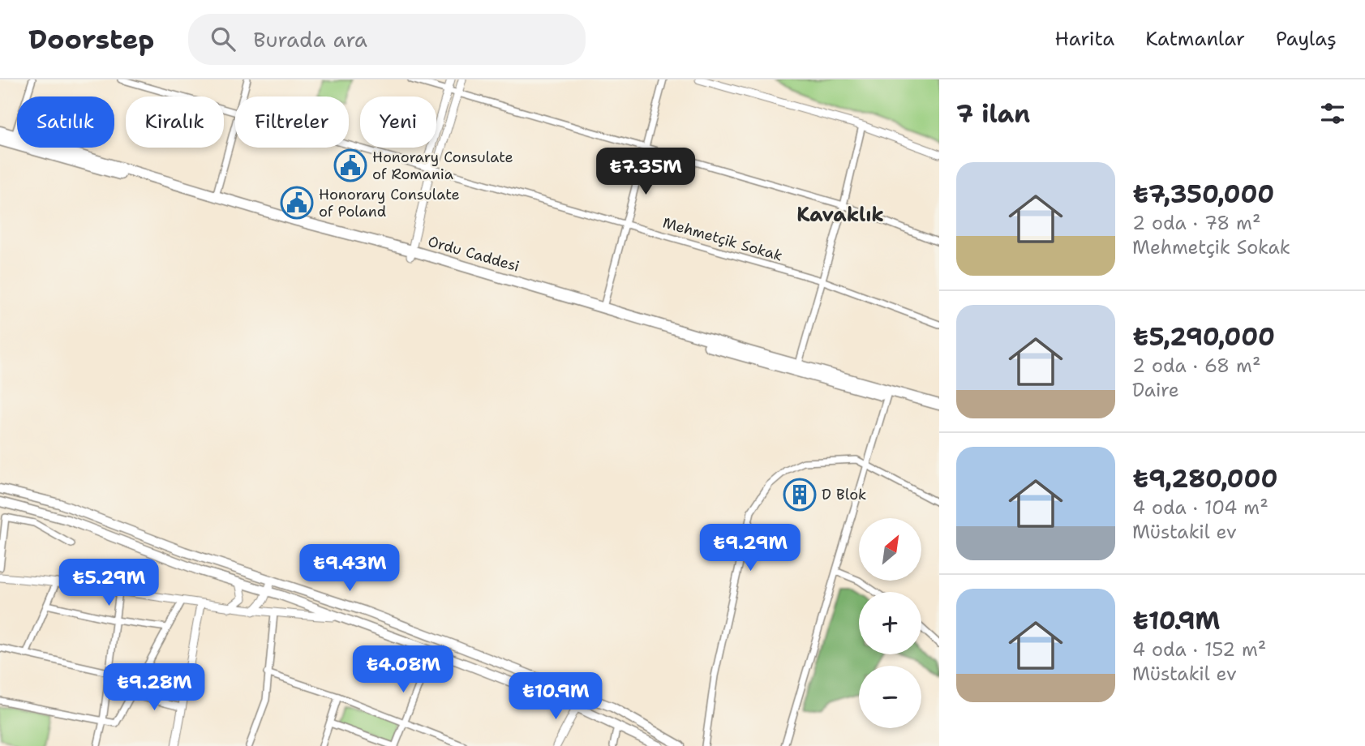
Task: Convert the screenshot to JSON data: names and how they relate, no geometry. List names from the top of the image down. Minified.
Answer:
{"streets":{"main road":["Ordu Caddesi"],"street":["Mehmetçik Sokak"]},"districts":["Kavaklık"],"places":{"public building":["Honorary Consulate of Romania","Honorary Consulate of Poland"],"building":["D Blok"]},"north":"top right","page":{"header":"Doorstep","search":"Burada ara","nav":["Harita","Katmanlar","Paylaş"],"heading":"7 ilan","chip":["Satılık","Kiralık","Filtreler","Yeni"],"price":["₺7.35M","₺9.29M","₺9.43M","₺5.29M","₺4.08M","₺9.28M","₺10.9M"],"list":[{"name":"₺7,350,000","note":"2 oda · 78 m² · Mehmetçik Sokak"},{"name":"₺5,290,000","note":"2 oda · 68 m² · Daire"},{"name":"₺9,280,000","note":"4 oda · 104 m² · Müstakil ev"},{"name":"₺10.9M","note":"4 oda · 152 m² · Müstakil ev"}],"map_buttons":["+","−"]}}
